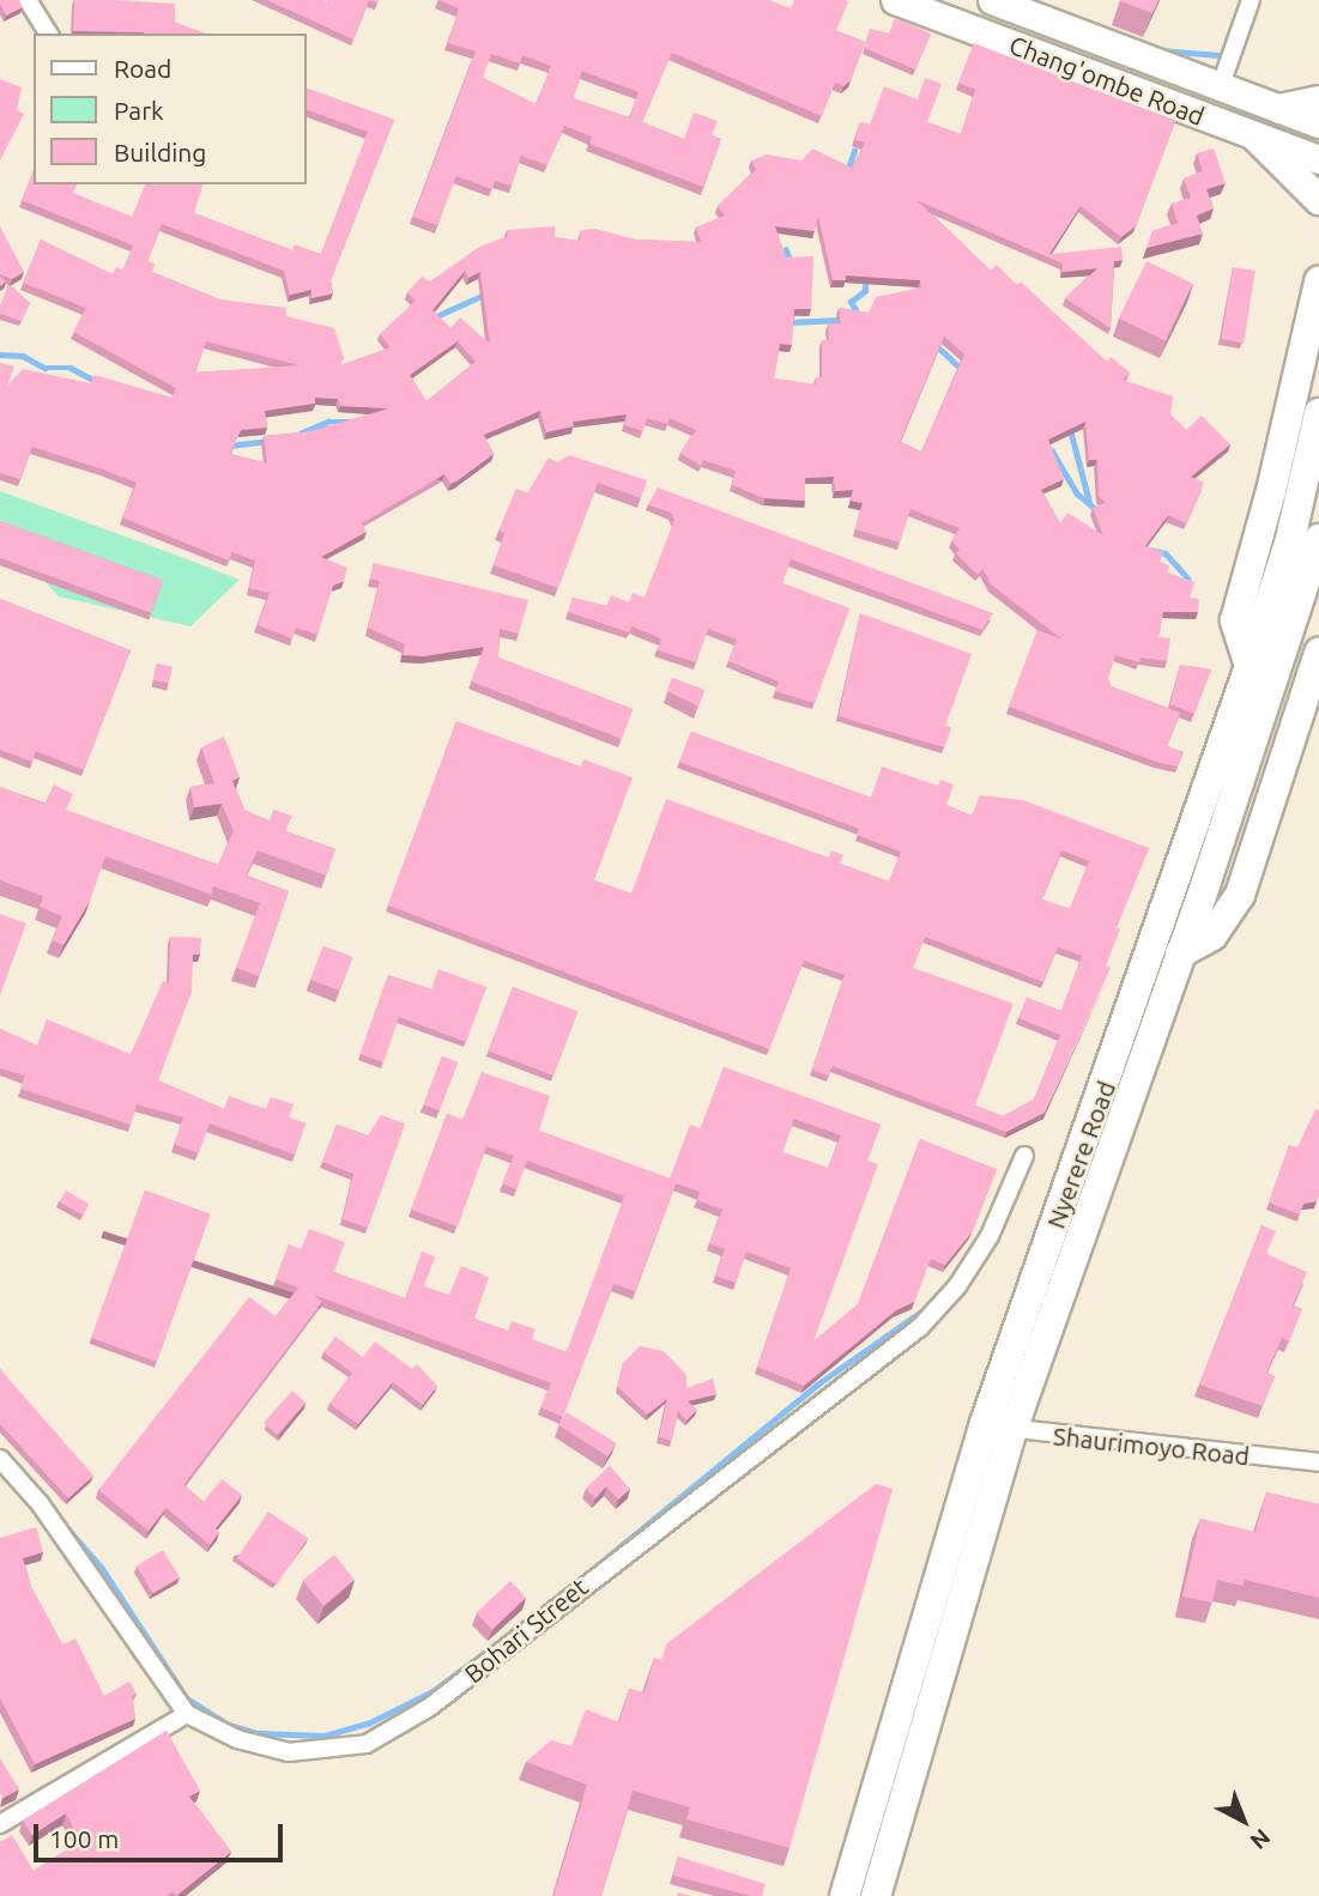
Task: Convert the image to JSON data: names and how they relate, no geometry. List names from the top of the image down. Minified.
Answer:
{"streets":{"highway":["Nyerere Road"],"main road":["Chang'ombe Road"],"street":["Shaurimoyo Road","Bohari Street"]},"crossings":[["Nyerere Road","Shaurimoyo Road"]],"legend":["Road","Park","Building"],"scale_bar":"100 m","north":"bottom right"}
